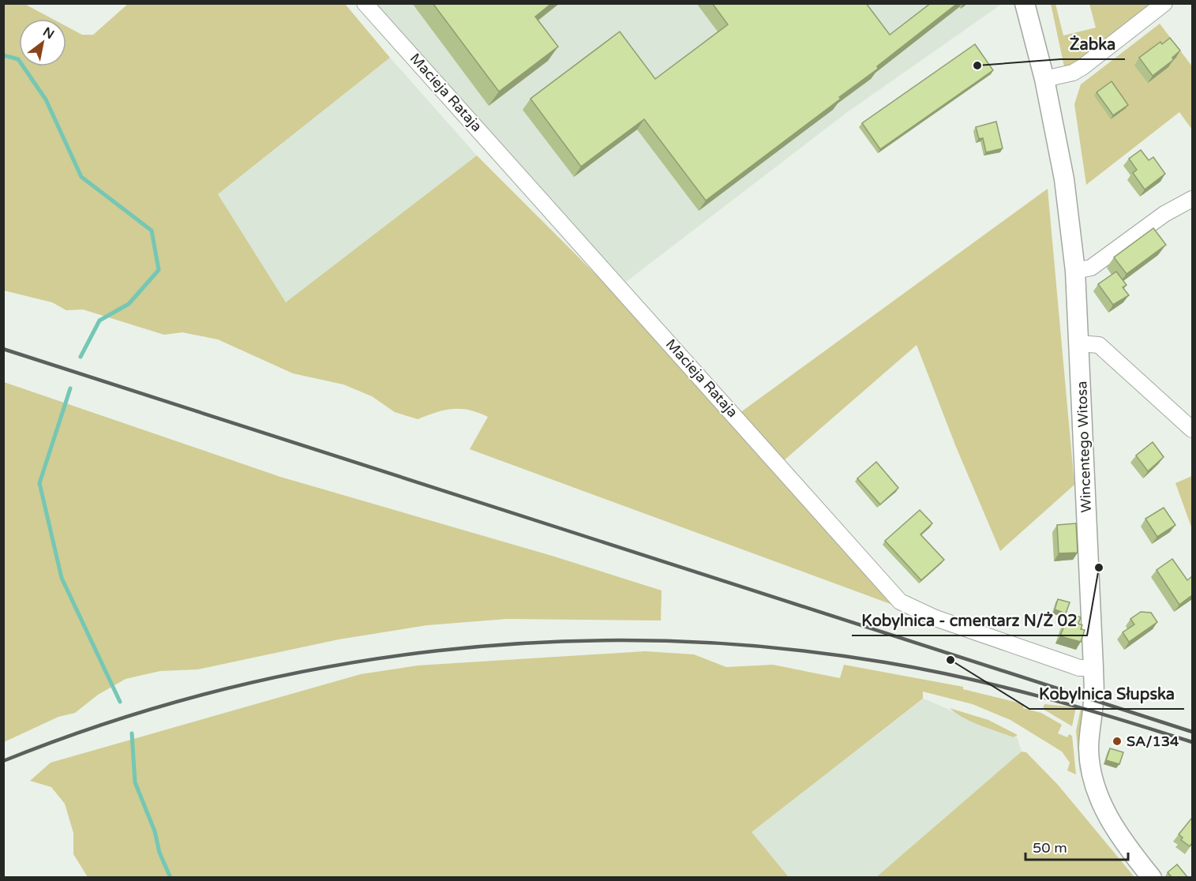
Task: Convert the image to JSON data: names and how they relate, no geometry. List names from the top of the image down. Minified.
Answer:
{"streets":{"street":["Macieja Rataja","Wincentego Witosa"]},"crossings":[["Macieja Rataja","Wincentego Witosa"]],"places":["Żabka","Kobylnica - cmentarz N/Ż 02","Kobylnica Słupska","SA/134"],"scale_bar":"50 m","north":"top right"}
